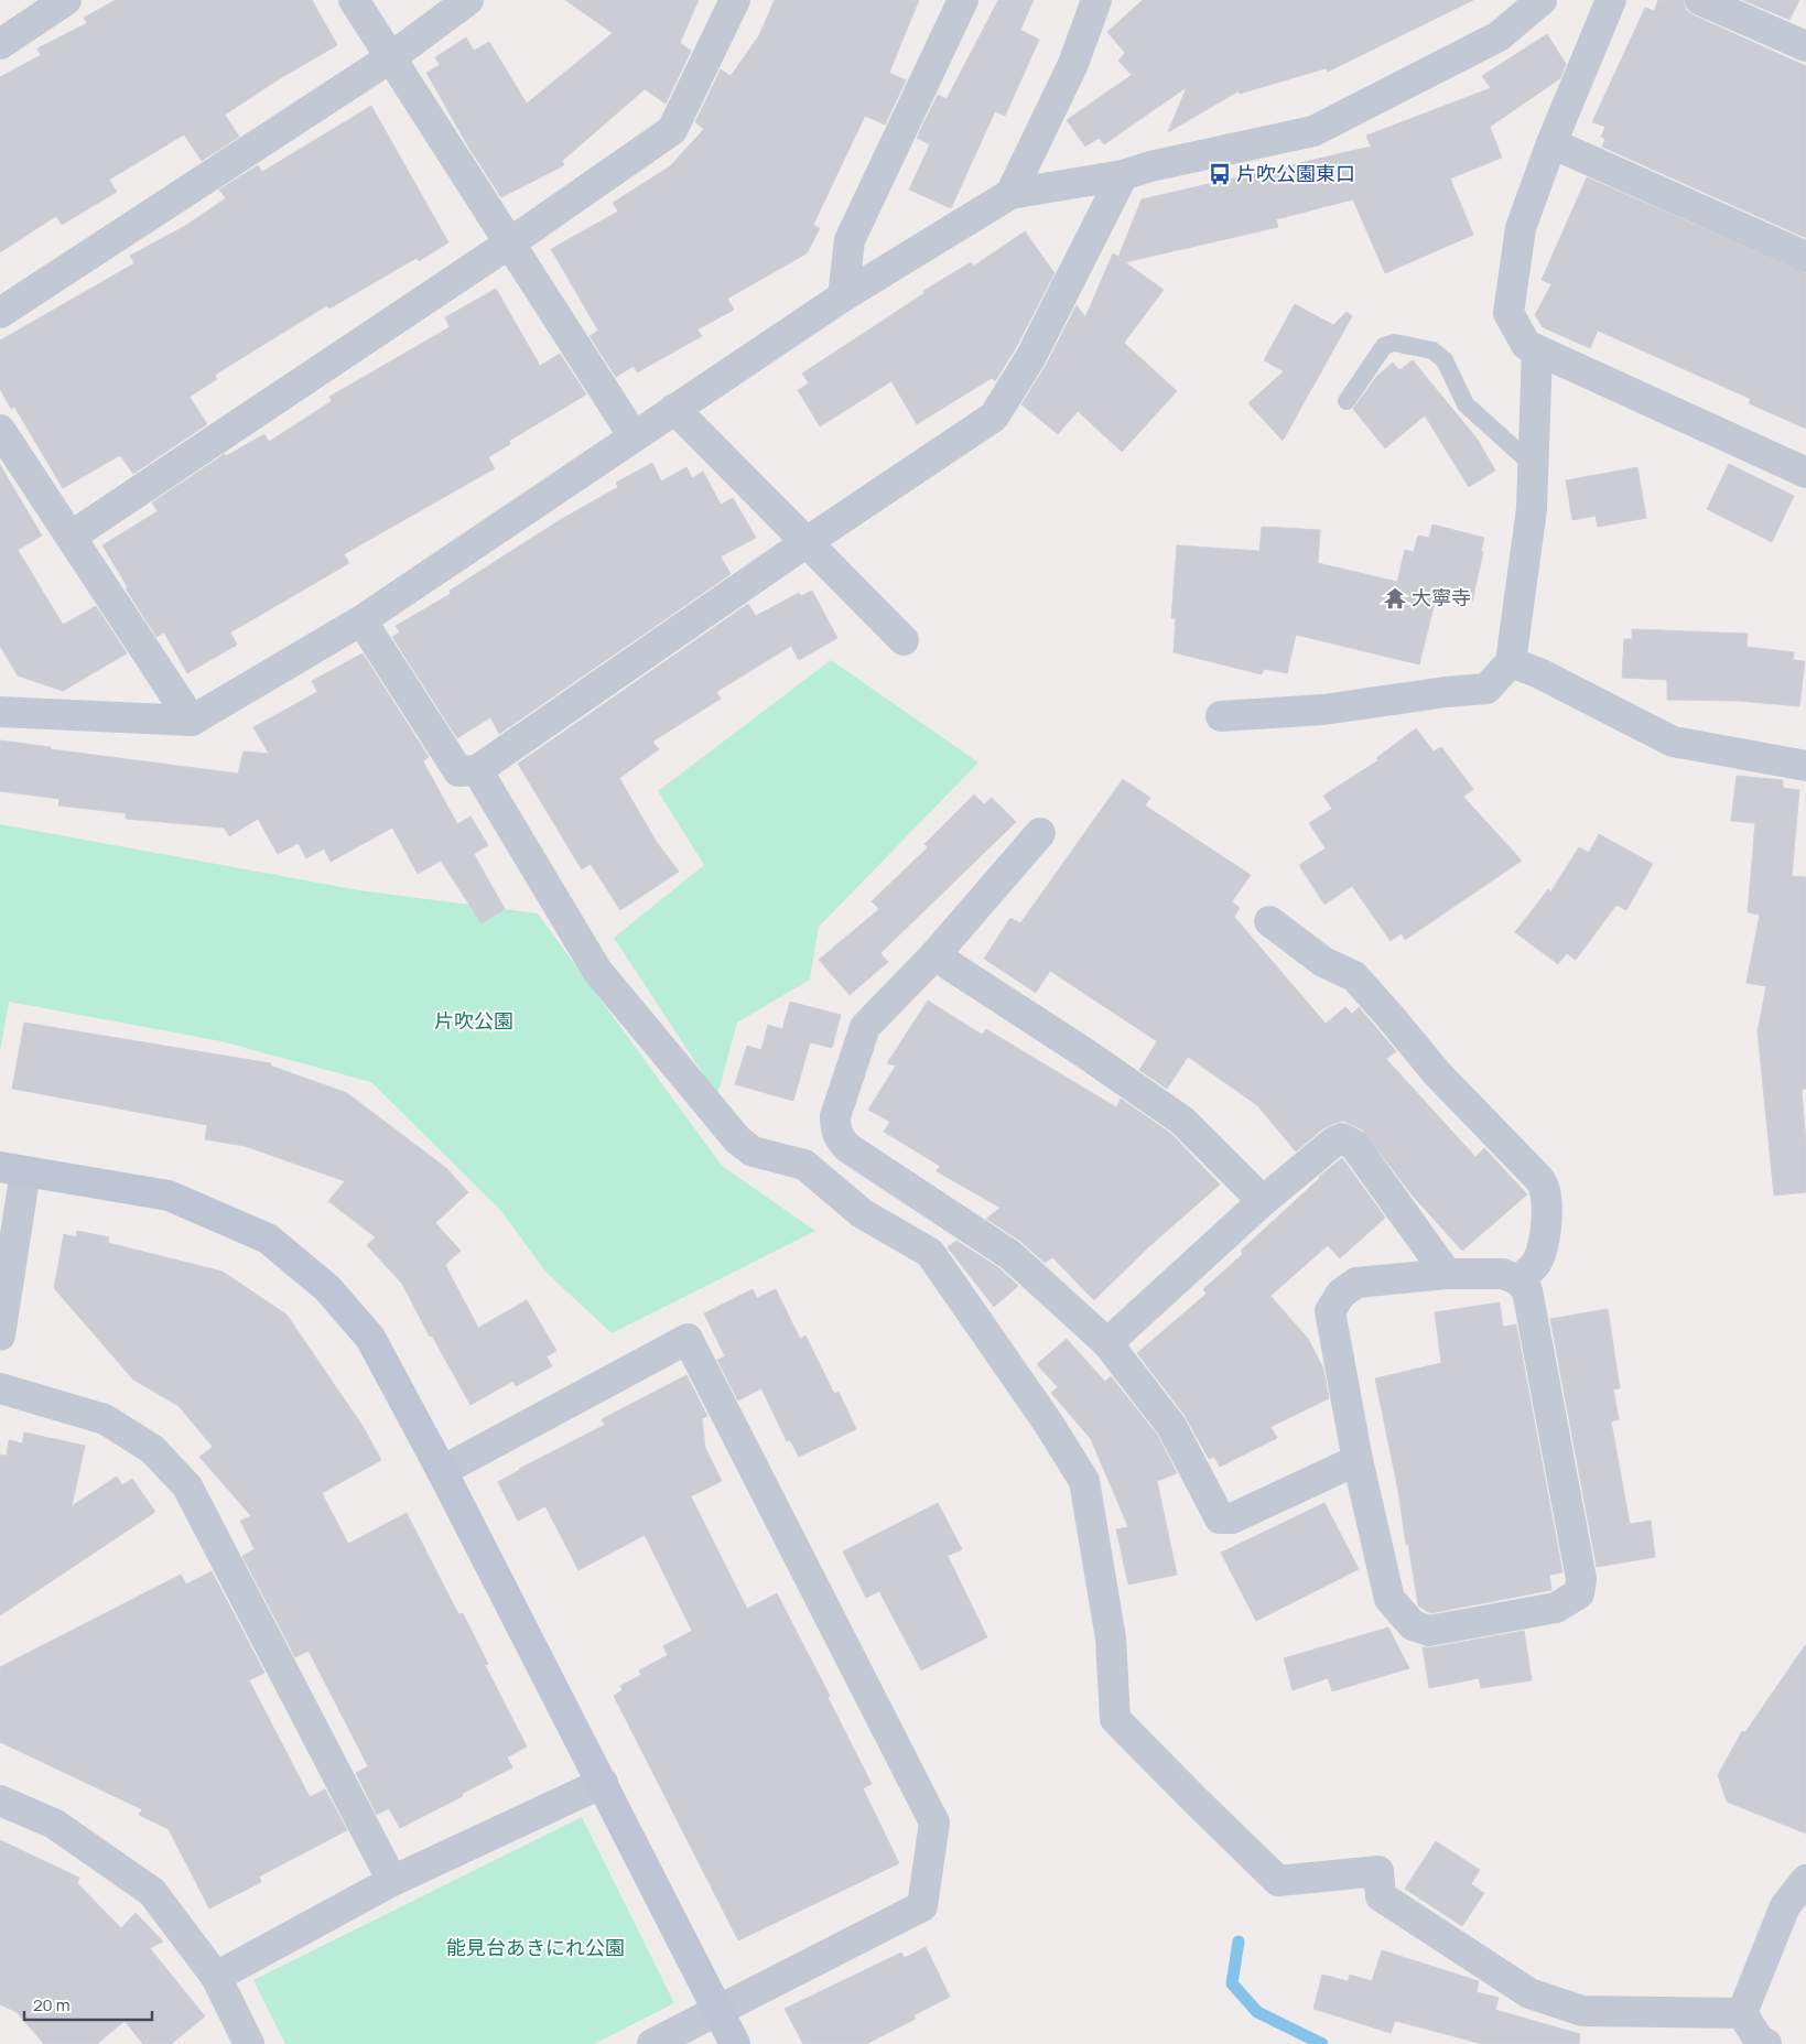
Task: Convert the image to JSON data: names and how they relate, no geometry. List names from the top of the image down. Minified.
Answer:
{"parks":["片吹公園","能見台あきにれ公園"],"places":{"bus stop":["片吹公園東口"],"temple":["大寧寺"]},"scale_bar":"20 m"}
